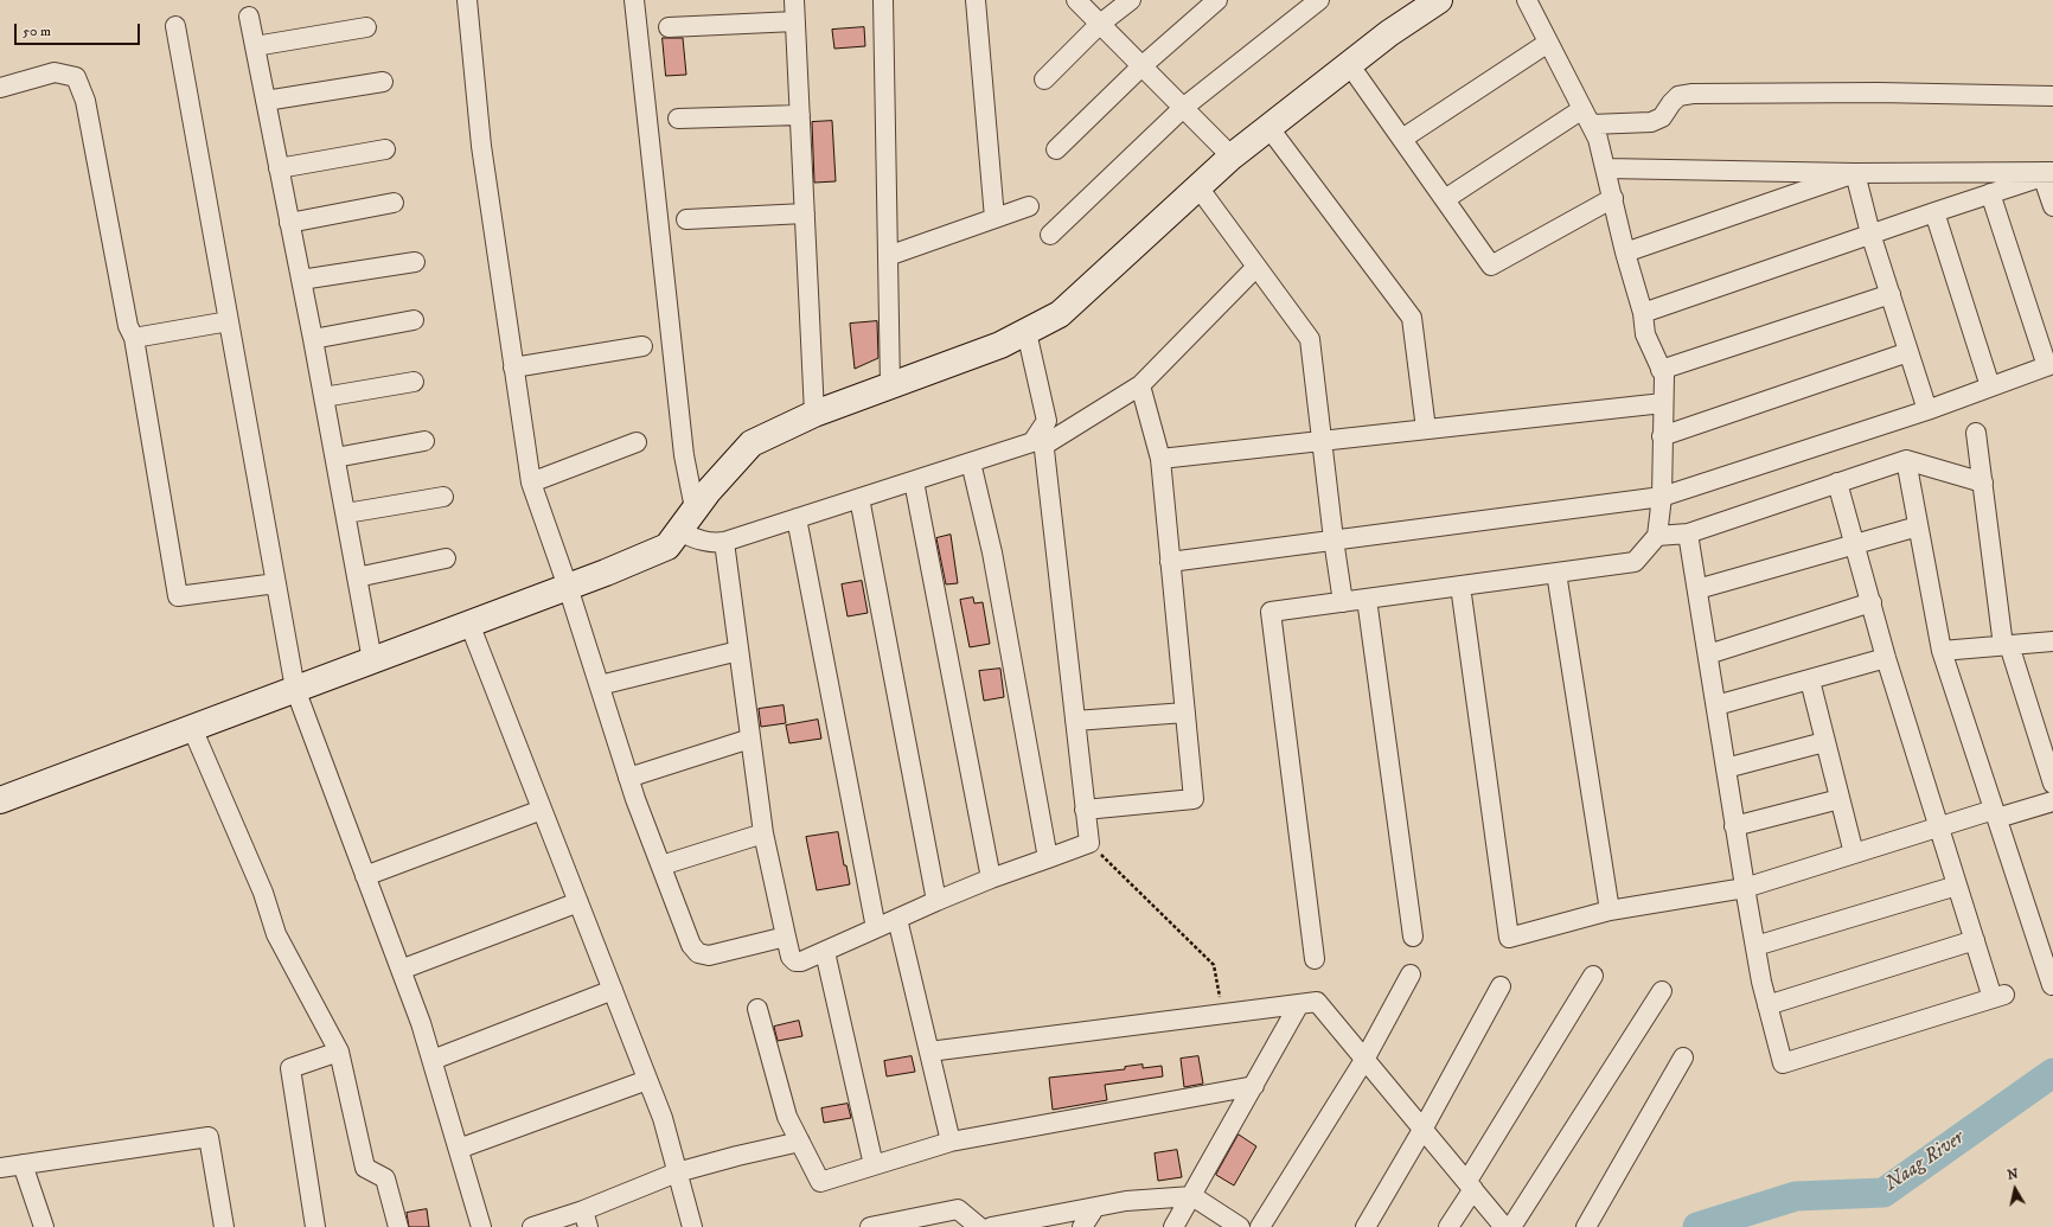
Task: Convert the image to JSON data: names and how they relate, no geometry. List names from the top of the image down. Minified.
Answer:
{"water":["Naag River"],"scale_bar":"50 m","north":"top"}
